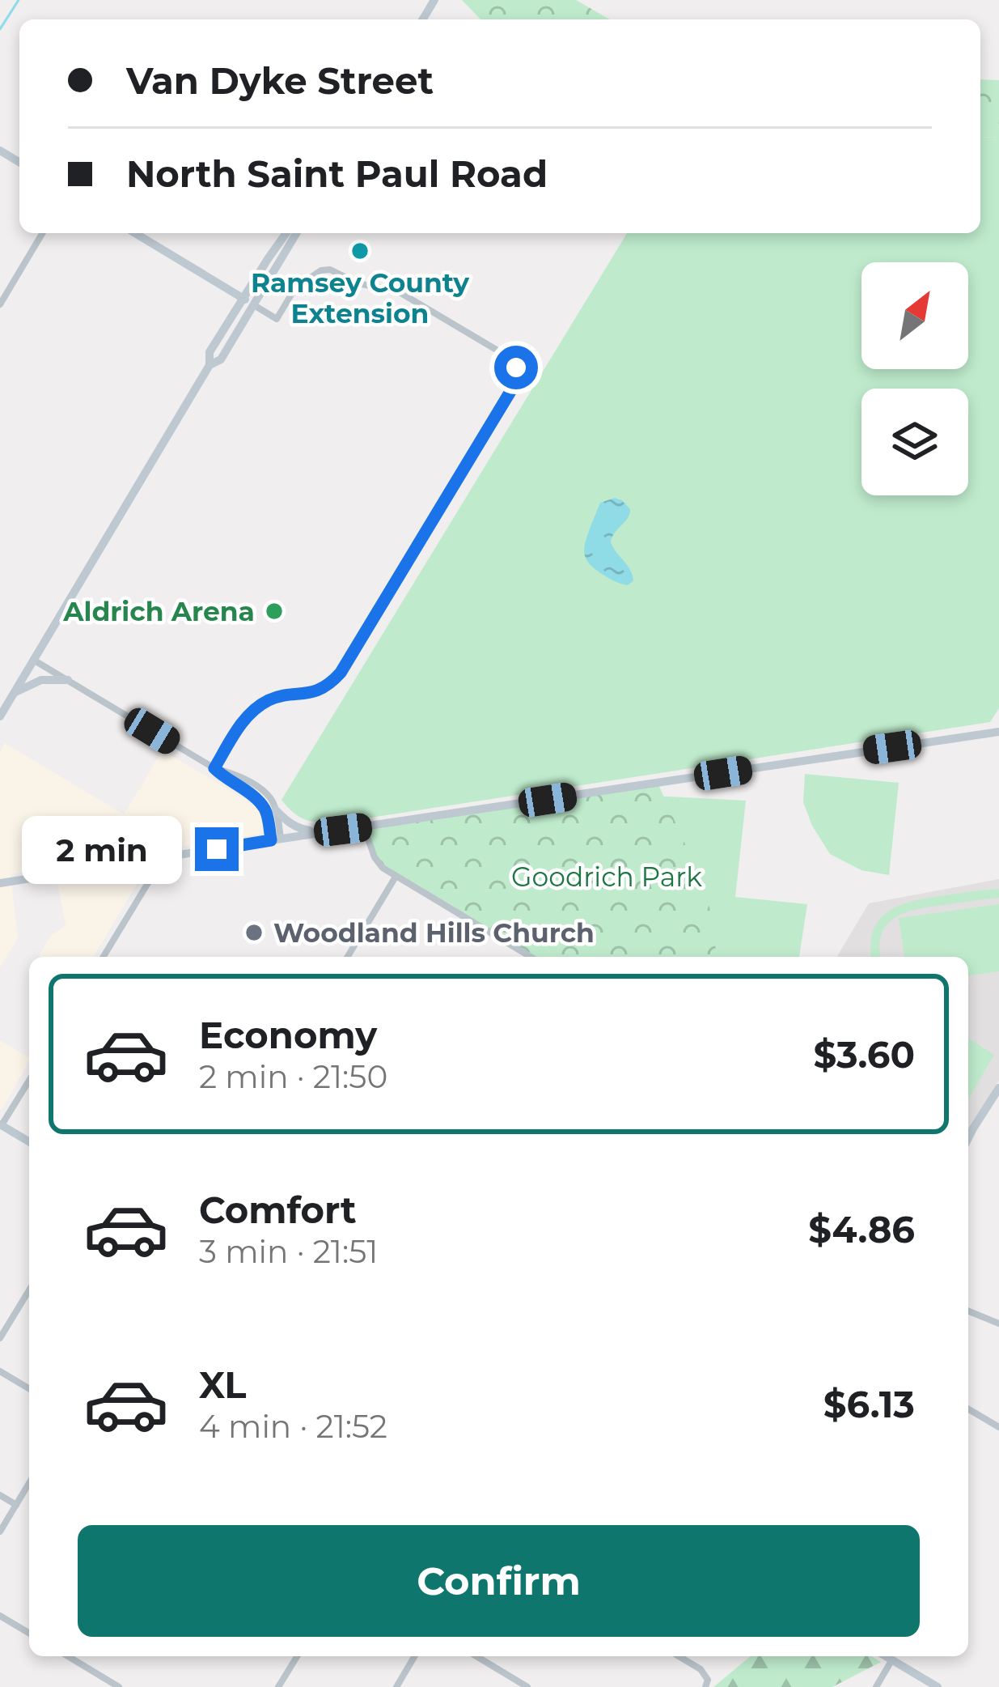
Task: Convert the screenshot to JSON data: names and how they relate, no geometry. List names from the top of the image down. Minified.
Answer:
{"parks":["Goodrich Park"],"places":["Ramsey County Extension","Aldrich Arena","Woodland Hills Church"],"north":"top right","page":{"banner":["Van Dyke Street","North Saint Paul Road"],"bubble":"2 min","list":[{"name":"Economy","note":"2 min · 21:50","value":"$3.60"},{"name":"Comfort","note":"3 min · 21:51","value":"$4.86"},{"name":"XL","note":"4 min · 21:52","value":"$6.13"}],"buttons":"Confirm"}}
